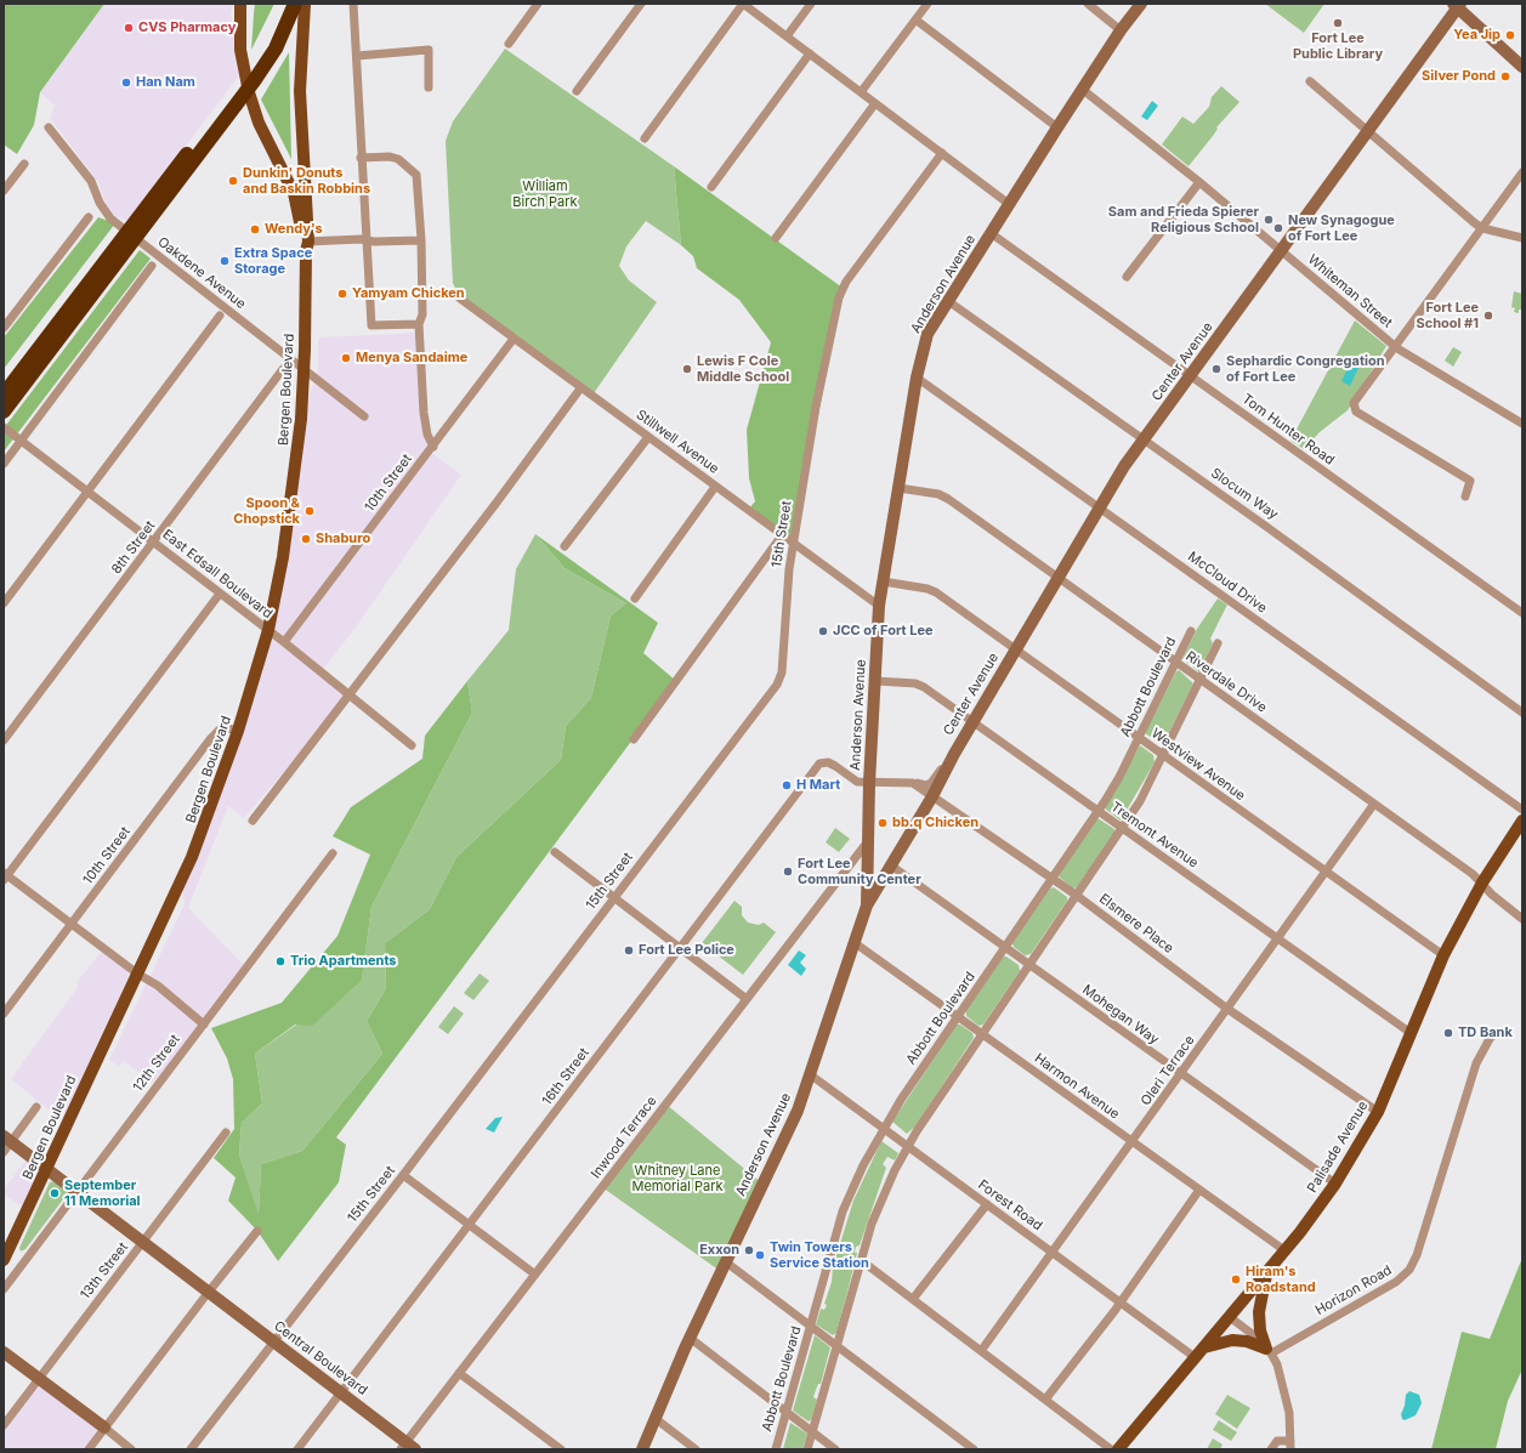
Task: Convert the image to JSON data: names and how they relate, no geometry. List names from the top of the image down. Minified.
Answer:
{"streets":{"main road":["Anderson Avenue","Center Avenue","Bergen Boulevard","Palisade Avenue","Central Boulevard"],"street":["Oakdene Avenue","Whiteman Street","Tom Hunter Road","Stillwell Avenue","10th Street","Slocum Way","15th Street","8th Street","East Edsall Boulevard","McCloud Drive","Riverdale Drive","Abbott Boulevard","Westview Avenue","Tremont Avenue","Elsmere Place","Mohegan Way","12th Street","Oleri Terrace","16th Street","Harmon Avenue","Inwood Terrace","Forest Road","13th Street","Horizon Road"]},"crossings":[["Oakdene Avenue","Bergen Boulevard"],["Anderson Avenue","Whiteman Street"],["Anderson Avenue","Center Avenue"],["Anderson Avenue","Tom Hunter Road"],["Anderson Avenue","Stillwell Avenue"],["Anderson Avenue","Slocum Way"],["Anderson Avenue","McCloud Drive"],["Anderson Avenue","Riverdale Drive"],["Anderson Avenue","Westview Avenue"],["Anderson Avenue","Tremont Avenue"],["Anderson Avenue","16th Street"],["Anderson Avenue","Harmon Avenue"],["Anderson Avenue","Inwood Terrace"],["Anderson Avenue","Forest Road"],["Whiteman Street","Center Avenue"],["Center Avenue","Tom Hunter Road"],["Center Avenue","Slocum Way"],["Center Avenue","McCloud Drive"],["Center Avenue","Riverdale Drive"],["Center Avenue","Westview Avenue"],["Center Avenue","Tremont Avenue"],["Center Avenue","Elsmere Place"],["Center Avenue","Mohegan Way"],["Bergen Boulevard","10th Street"],["Bergen Boulevard","East Edsall Boulevard"],["Bergen Boulevard","Central Boulevard"],["Stillwell Avenue","10th Street"],["Stillwell Avenue","15th Street"],["10th Street","East Edsall Boulevard"],["15th Street","Central Boulevard"],["8th Street","East Edsall Boulevard"],["Riverdale Drive","Abbott Boulevard"],["Riverdale Drive","Oleri Terrace"],["Riverdale Drive","Palisade Avenue"],["Abbott Boulevard","Westview Avenue"],["Abbott Boulevard","Tremont Avenue"],["Abbott Boulevard","Elsmere Place"],["Abbott Boulevard","Mohegan Way"],["Abbott Boulevard","Harmon Avenue"],["Abbott Boulevard","Forest Road"],["Westview Avenue","Oleri Terrace"],["Westview Avenue","Palisade Avenue"],["Tremont Avenue","Oleri Terrace"],["Tremont Avenue","Palisade Avenue"],["Elsmere Place","Oleri Terrace"],["Elsmere Place","Palisade Avenue"],["Mohegan Way","Oleri Terrace"],["Mohegan Way","Palisade Avenue"],["12th Street","Central Boulevard"],["Oleri Terrace","Harmon Avenue"],["Oleri Terrace","Forest Road"],["16th Street","Central Boulevard"],["Harmon Avenue","Palisade Avenue"],["Inwood Terrace","Central Boulevard"],["Palisade Avenue","Forest Road"],["13th Street","Central Boulevard"]],"parks":["William Birch Park","Whitney Lane Memorial Park"],"places":["Fort Lee Public Library","CVS Pharmacy","Yea Jip","Silver Pond","Han Nam","Dunkin' Donuts and Baskin Robbins","Sam and Frieda Spierer Religious School","New Synagogue of Fort Lee","Wendy's","Extra Space Storage","Yamyam Chicken","Fort Lee School #1","Menya Sandaime","Lewis F Cole Middle School","Sephardic Congregation of Fort Lee","Spoon & Chopstick","Shaburo","JCC of Fort Lee","H Mart","bb.q Chicken","Fort Lee Community Center","Fort Lee Police","Trio Apartments","TD Bank","September 11 Memorial","Exxon","Twin Towers Service Station","Hiram's Roadstand"]}
